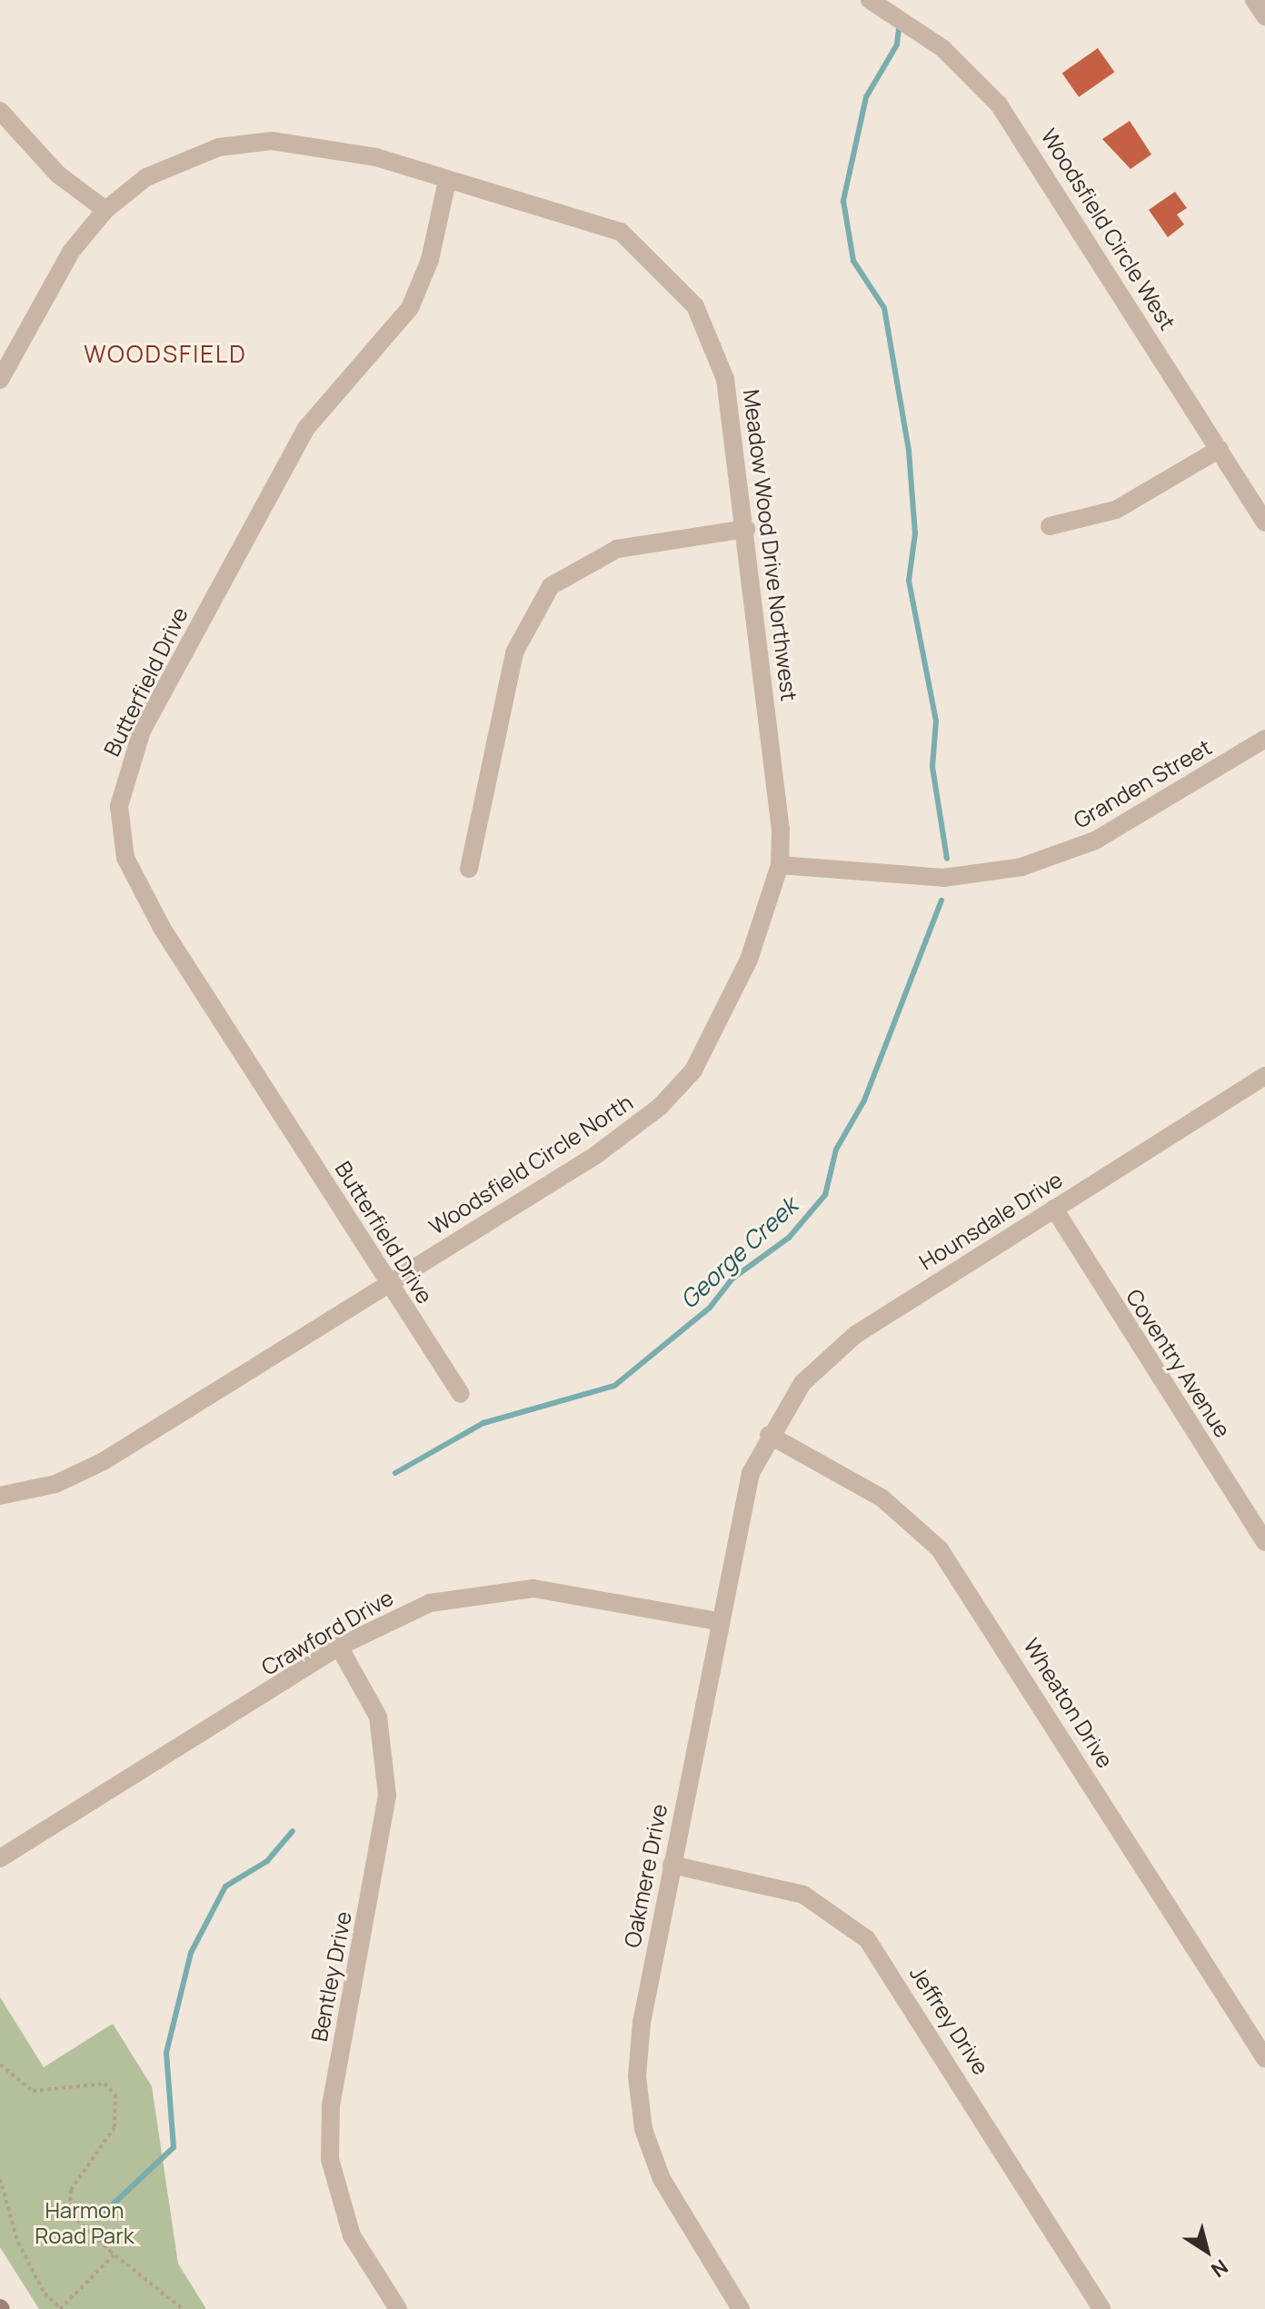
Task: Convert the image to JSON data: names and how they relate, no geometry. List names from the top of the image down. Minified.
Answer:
{"streets":{"street":["Woodsfield Circle West","Meadow Wood Drive Northwest","Butterfield Drive","Granden Street","Woodsfield Circle North","Hounsdale Drive","Coventry Avenue","Crawford Drive","Wheaton Drive","Oakmere Drive","Bentley Drive","Jeffrey Drive"]},"crossings":[["Meadow Wood Drive Northwest","Butterfield Drive"],["Meadow Wood Drive Northwest","Granden Street"],["Meadow Wood Drive Northwest","Woodsfield Circle North"],["Butterfield Drive","Woodsfield Circle North"],["Granden Street","Woodsfield Circle North"],["Hounsdale Drive","Coventry Avenue"],["Hounsdale Drive","Wheaton Drive"],["Hounsdale Drive","Oakmere Drive"],["Crawford Drive","Oakmere Drive"],["Crawford Drive","Bentley Drive"],["Wheaton Drive","Oakmere Drive"],["Oakmere Drive","Jeffrey Drive"]],"districts":["WOODSFIELD"],"water":["George Creek"],"parks":["Harmon Road Park"],"north":"bottom right"}
